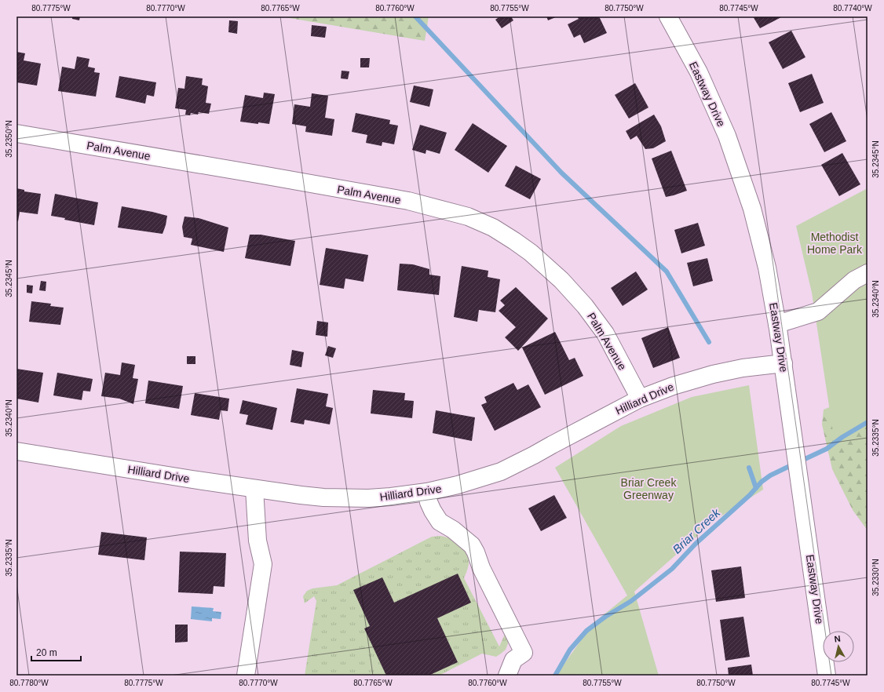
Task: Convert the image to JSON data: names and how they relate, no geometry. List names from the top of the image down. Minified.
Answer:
{"streets":{"street":["Eastway Drive","Palm Avenue","Hilliard Drive"]},"crossings":[["Eastway Drive","Hilliard Drive"],["Palm Avenue","Hilliard Drive"]],"water":["Briar Creek"],"parks":["Methodist Home Park","Briar Creek Greenway"],"scale_bar":"20 m","north":"top","coordinates":["80.7775°W","80.7770°W","80.7765°W","80.7760°W","80.7755°W","80.7750°W","80.7745°W","80.7740°W","35.2350°N","35.2345°N","35.2340°N","35.2335°N","35.2330°N","80.7780°W"]}
